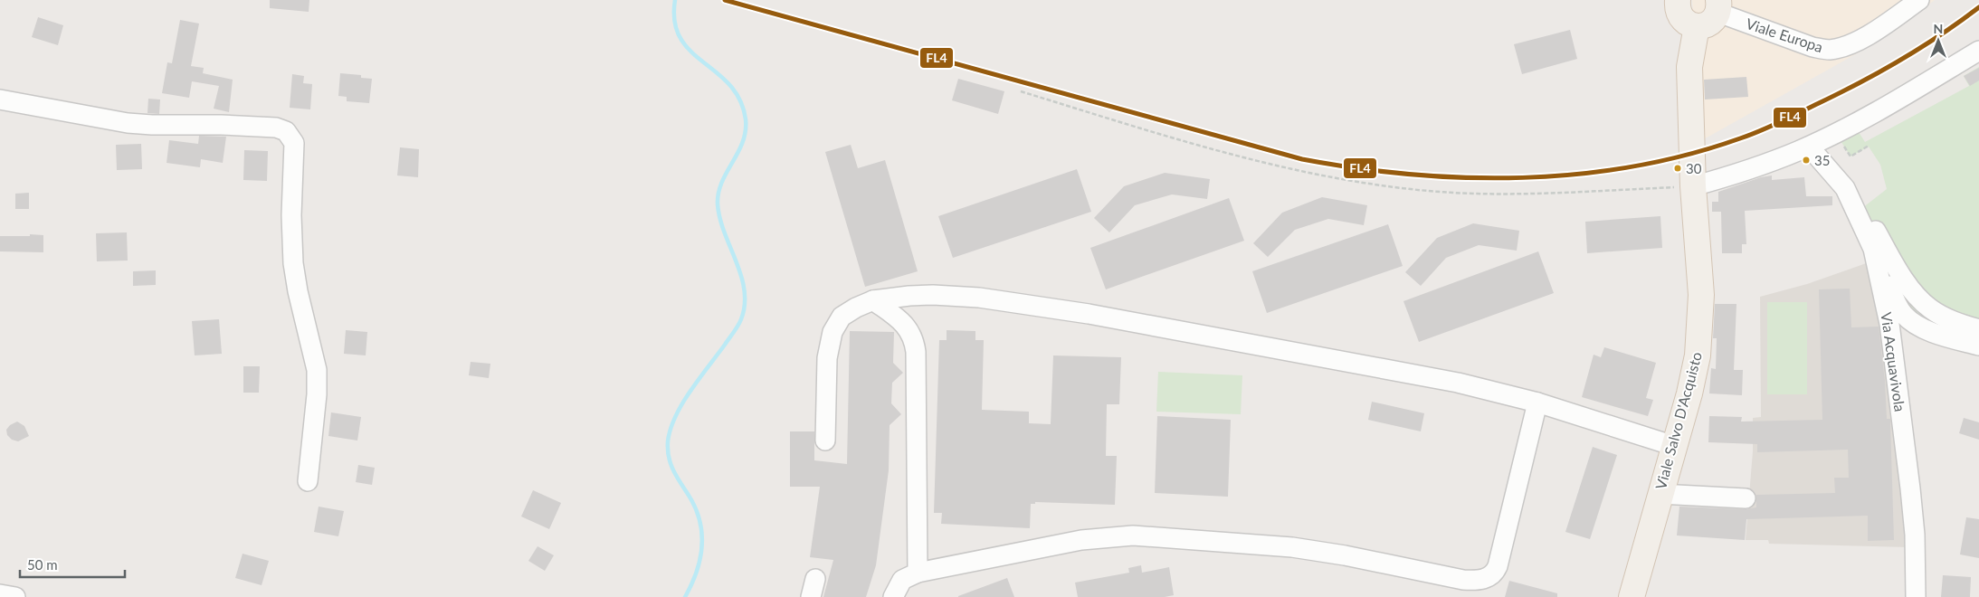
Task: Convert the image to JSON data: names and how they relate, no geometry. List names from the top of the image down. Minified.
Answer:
{"streets":{"main road":["Viale Salvo D'Acquisto"],"street":["Viale Europa","Via Acquavivola"]},"places":["35","30"],"lines":["transit line FL4"],"scale_bar":"50 m","north":"top"}
